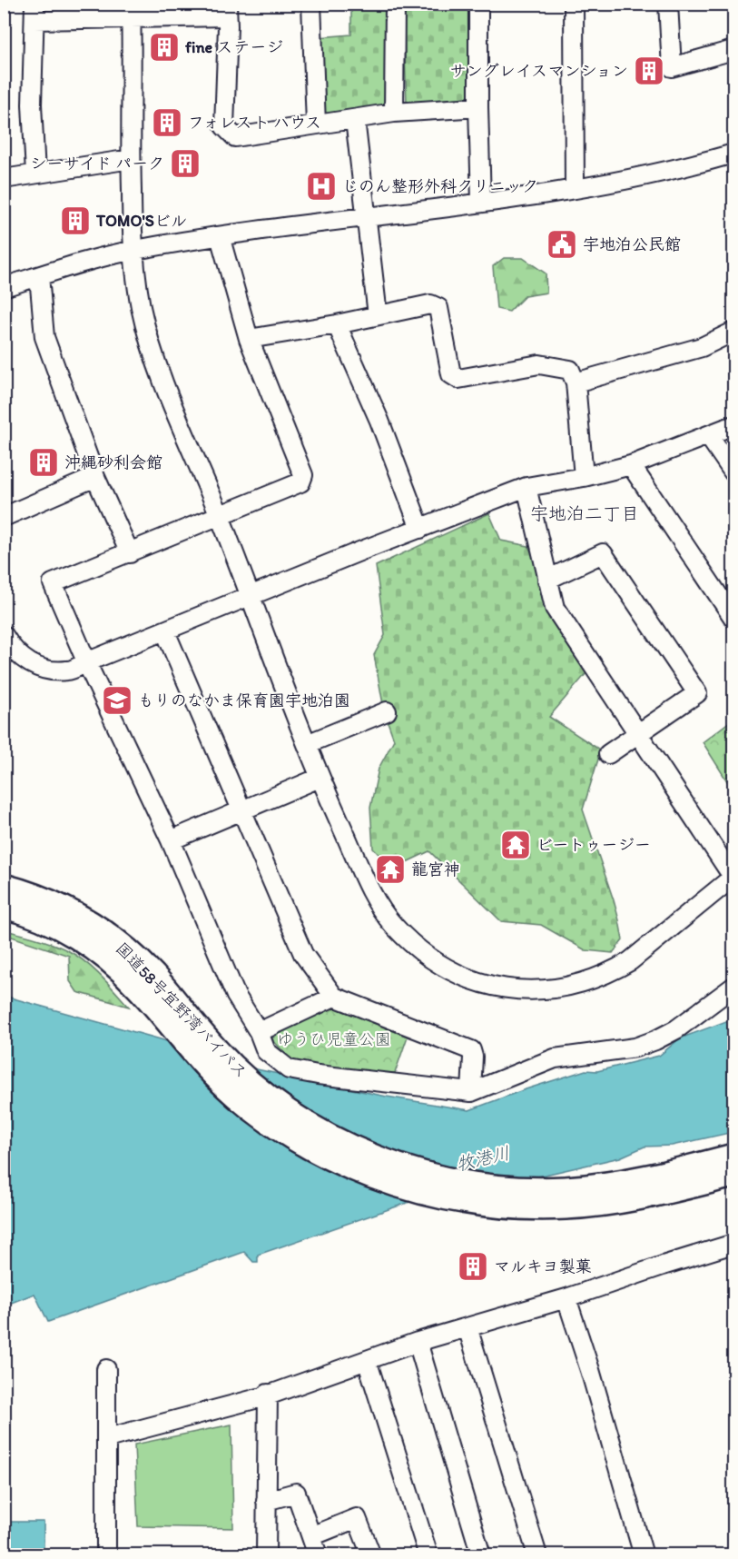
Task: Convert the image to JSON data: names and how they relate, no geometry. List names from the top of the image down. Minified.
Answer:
{"streets":{"highway":["国道58号宜野湾バイパス"]},"districts":["宇地泊二丁目"],"water":["牧港川"],"parks":["ゆうひ児童公園"],"places":{"building":["fine ステージ","サングレイスマンション","フォレスト ハウス","シーサイド パーク","TOMO'Sビル","沖縄砂利会館","マルキヨ製菓"],"hospital":["じのん整形外科クリニック"],"public building":["宇地泊公民館"],"school or university":["もりのなかま保育園宇地泊園"],"temple":["ビートゥージー","龍宮神"]}}
